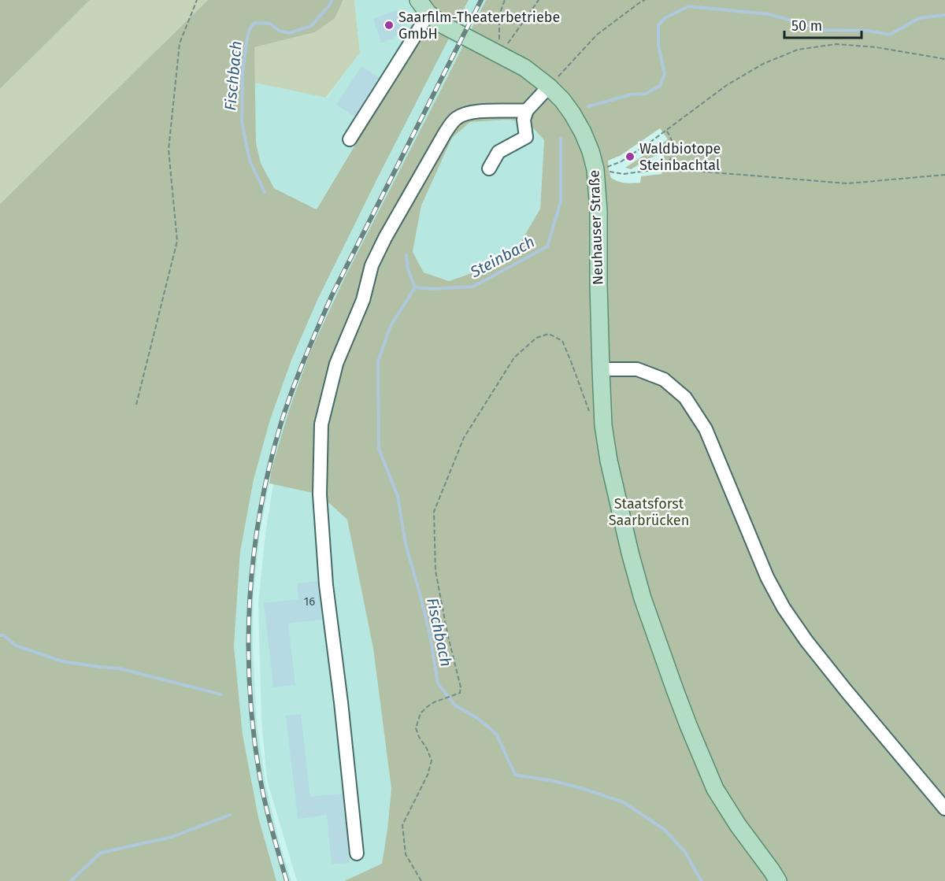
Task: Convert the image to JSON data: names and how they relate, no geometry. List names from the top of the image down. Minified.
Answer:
{"streets":{"main road":["Neuhauser Straße"]},"water":["Fischbach","Steinbach"],"parks":["Staatsforst Saarbrücken"],"places":["Saarfilm-Theaterbetriebe GmbH","Waldbiotope Steinbachtal"],"house_numbers":["16"],"scale_bar":"50 m"}
